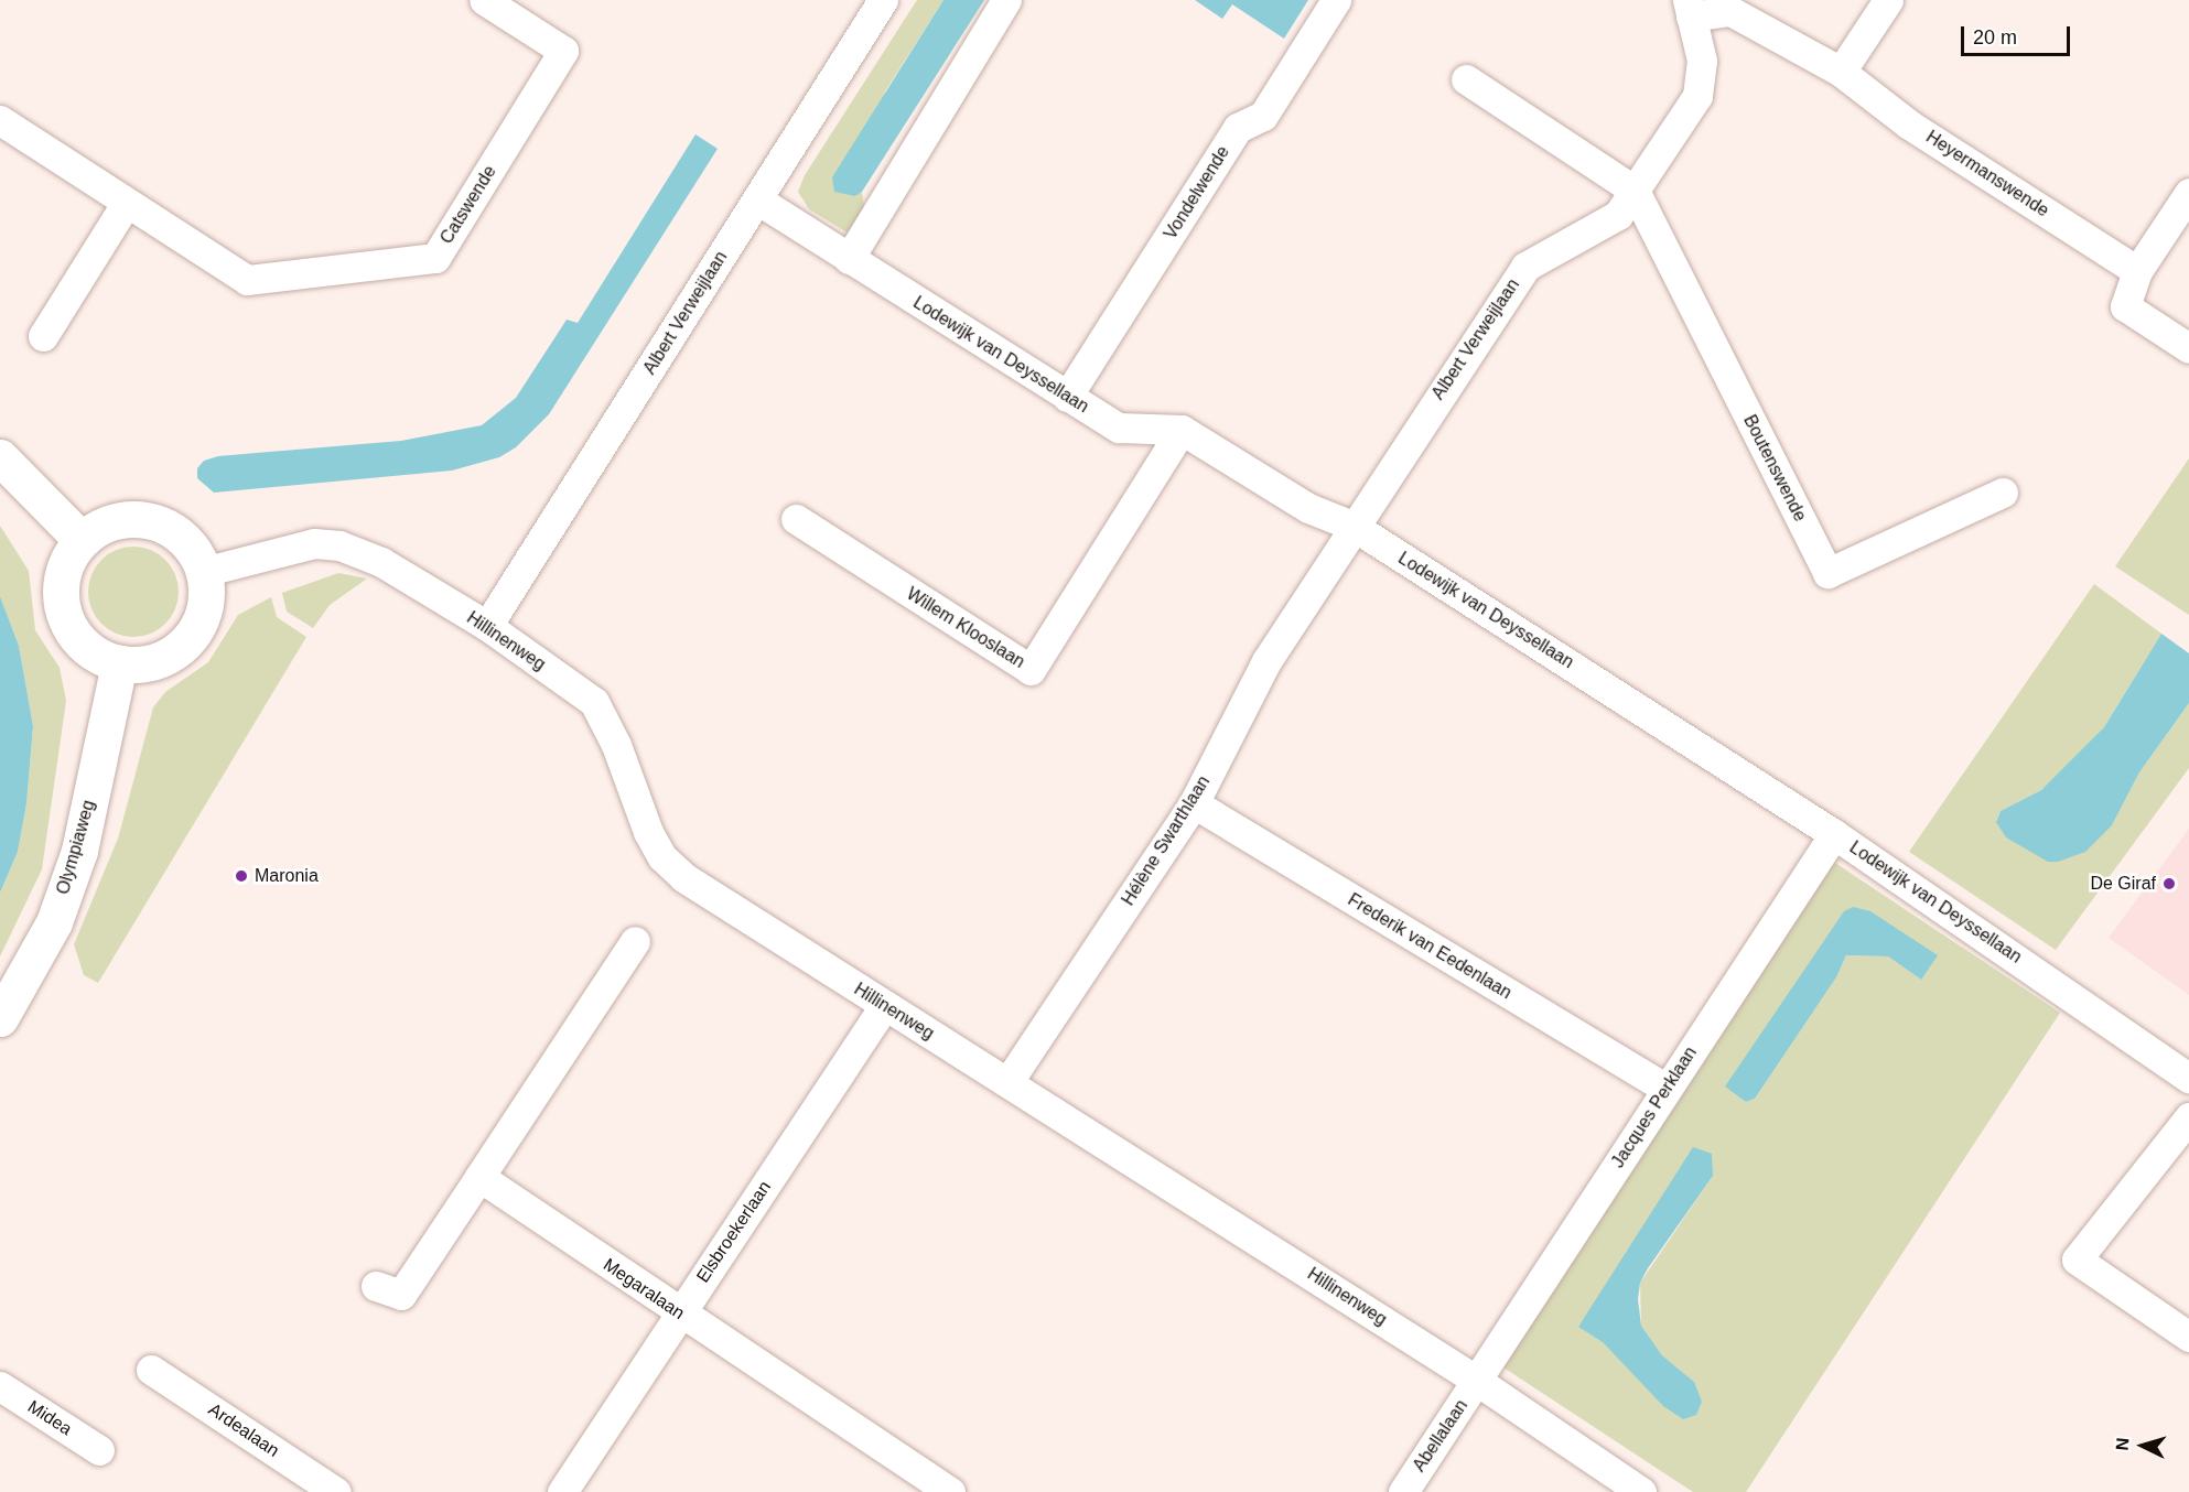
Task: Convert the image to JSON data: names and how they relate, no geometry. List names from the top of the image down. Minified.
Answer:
{"streets":{"main road":["Olympiaweg"],"street":["Heyermanswende","Vondelwende","Catswende","Albert Verweijlaan","Lodewijk van Deyssellaan","Boutenswende","Willem Klooslaan","Hillinenweg","Hélène Swarthlaan","Frederik van Eedenlaan","Jacques Perklaan","Elsbroekerlaan","Megaralaan","Midea","Ardealaan","Abellalaan"]},"crossings":[["Heyermanswende","Albert Verweijlaan"],["Vondelwende","Lodewijk van Deyssellaan"],["Albert Verweijlaan","Lodewijk van Deyssellaan"],["Albert Verweijlaan","Boutenswende"],["Albert Verweijlaan","Hillinenweg"],["Albert Verweijlaan","Hélène Swarthlaan"],["Lodewijk van Deyssellaan","Willem Klooslaan"],["Lodewijk van Deyssellaan","Hélène Swarthlaan"],["Lodewijk van Deyssellaan","Jacques Perklaan"],["Hillinenweg","Hélène Swarthlaan"],["Hillinenweg","Olympiaweg"],["Hillinenweg","Jacques Perklaan"],["Hillinenweg","Elsbroekerlaan"],["Hillinenweg","Abellalaan"],["Hélène Swarthlaan","Frederik van Eedenlaan"],["Frederik van Eedenlaan","Jacques Perklaan"],["Jacques Perklaan","Abellalaan"],["Elsbroekerlaan","Megaralaan"]],"places":["Maronia","De Giraf"],"scale_bar":"20 m","north":"left"}
